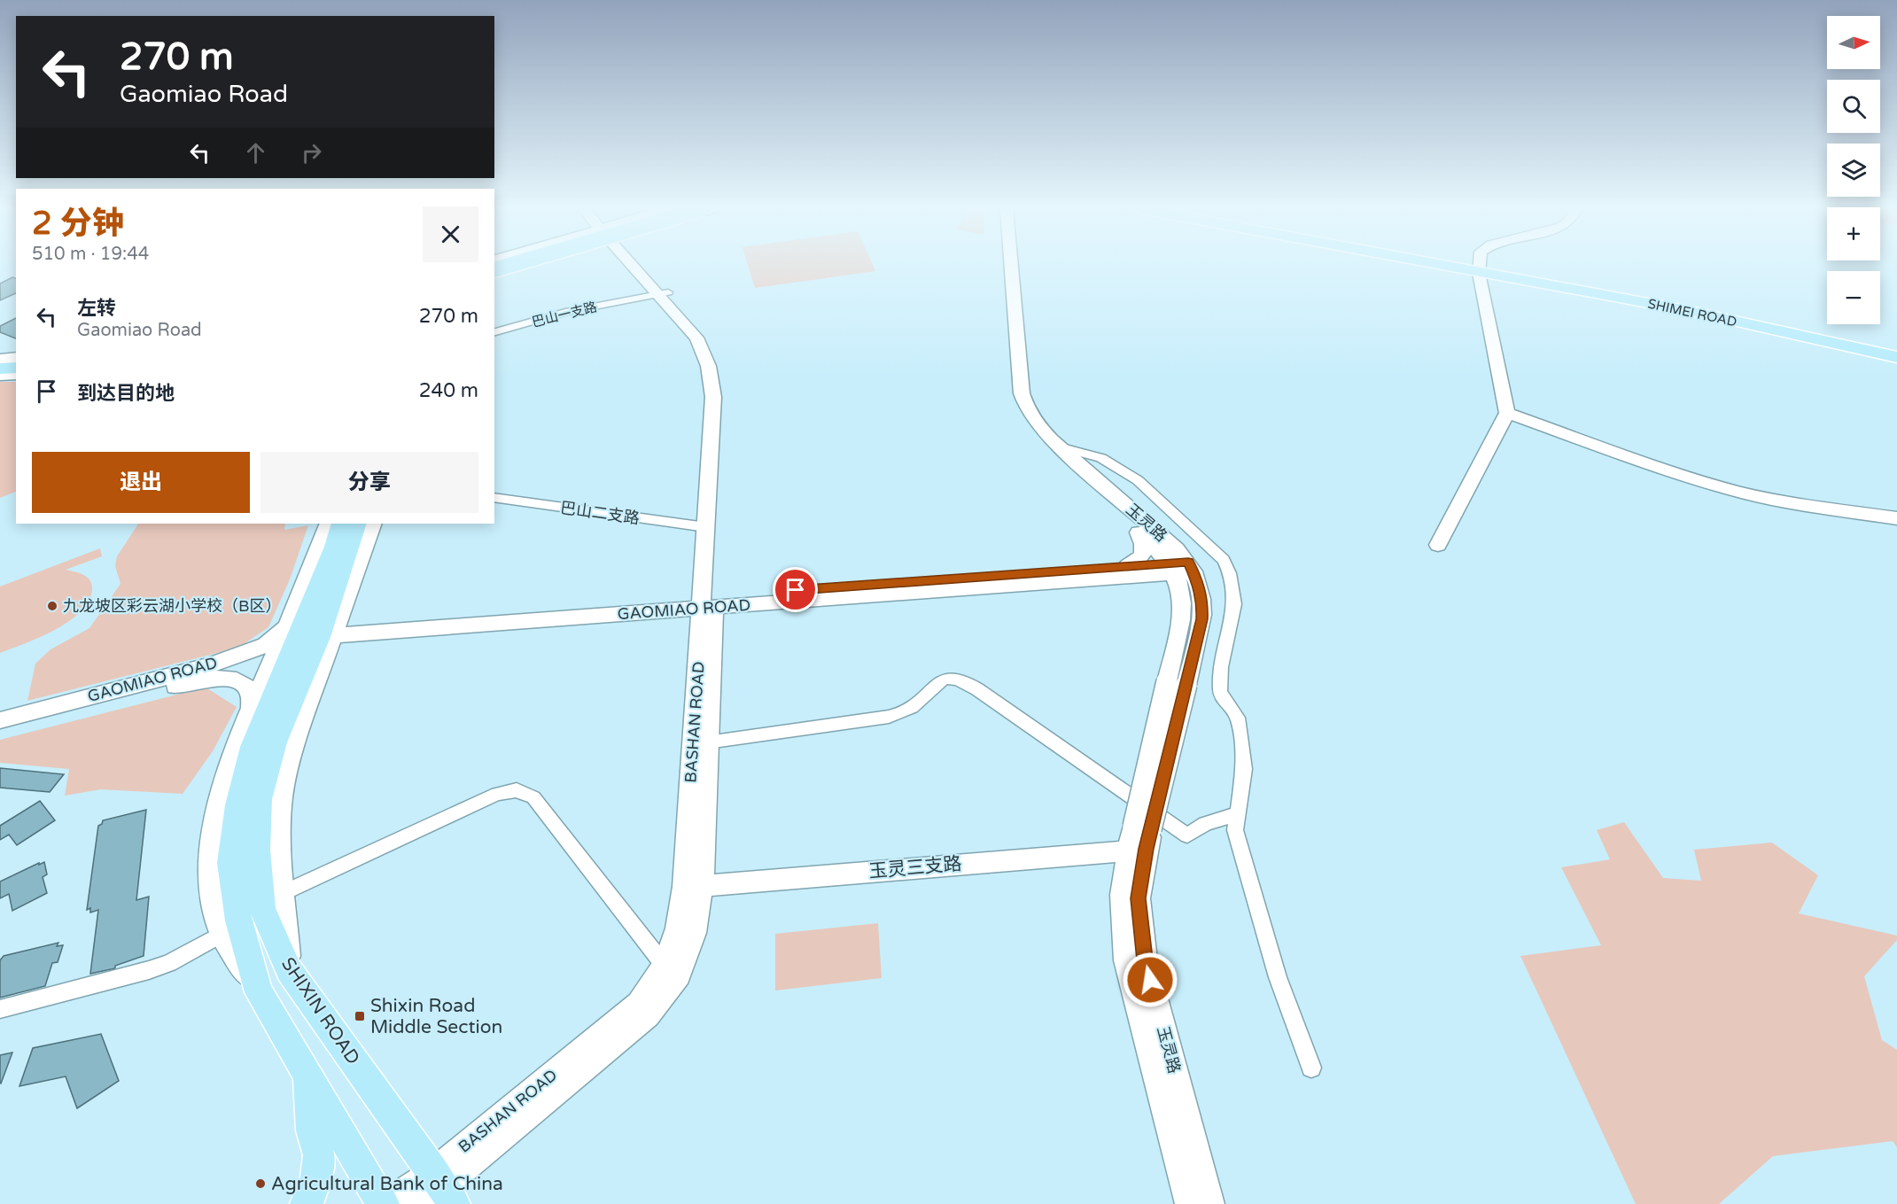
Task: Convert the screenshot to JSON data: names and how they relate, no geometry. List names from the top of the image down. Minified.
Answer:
{"streets":{"main road":["SHIMEI ROAD","SHIXIN ROAD"],"street":["巴山一支路","巴山二支路","玉灵路","GAOMIAO ROAD","BASHAN ROAD","玉灵三支路"]},"crossings":[["巴山一支路","BASHAN ROAD"],["巴山二支路","BASHAN ROAD"],["玉灵路","GAOMIAO ROAD"],["玉灵路","玉灵三支路"],["GAOMIAO ROAD","BASHAN ROAD"],["BASHAN ROAD","玉灵三支路"],["BASHAN ROAD","SHIXIN ROAD"]],"places":{"other":["九龙坡区彩云湖小学校（B区）","Agricultural Bank of China"],"transit":["Shixin Road Middle Section"]},"north":"right","page":{"map_buttons":["+","−"],"turn":["270 m","Gaomiao Road"],"heading":["2 分钟","510 m · 19:44"],"list":[{"name":"左转","note":"Gaomiao Road","value":"270 m"},{"name":"到达目的地","value":"240 m"}],"buttons":["退出","分享"]}}
